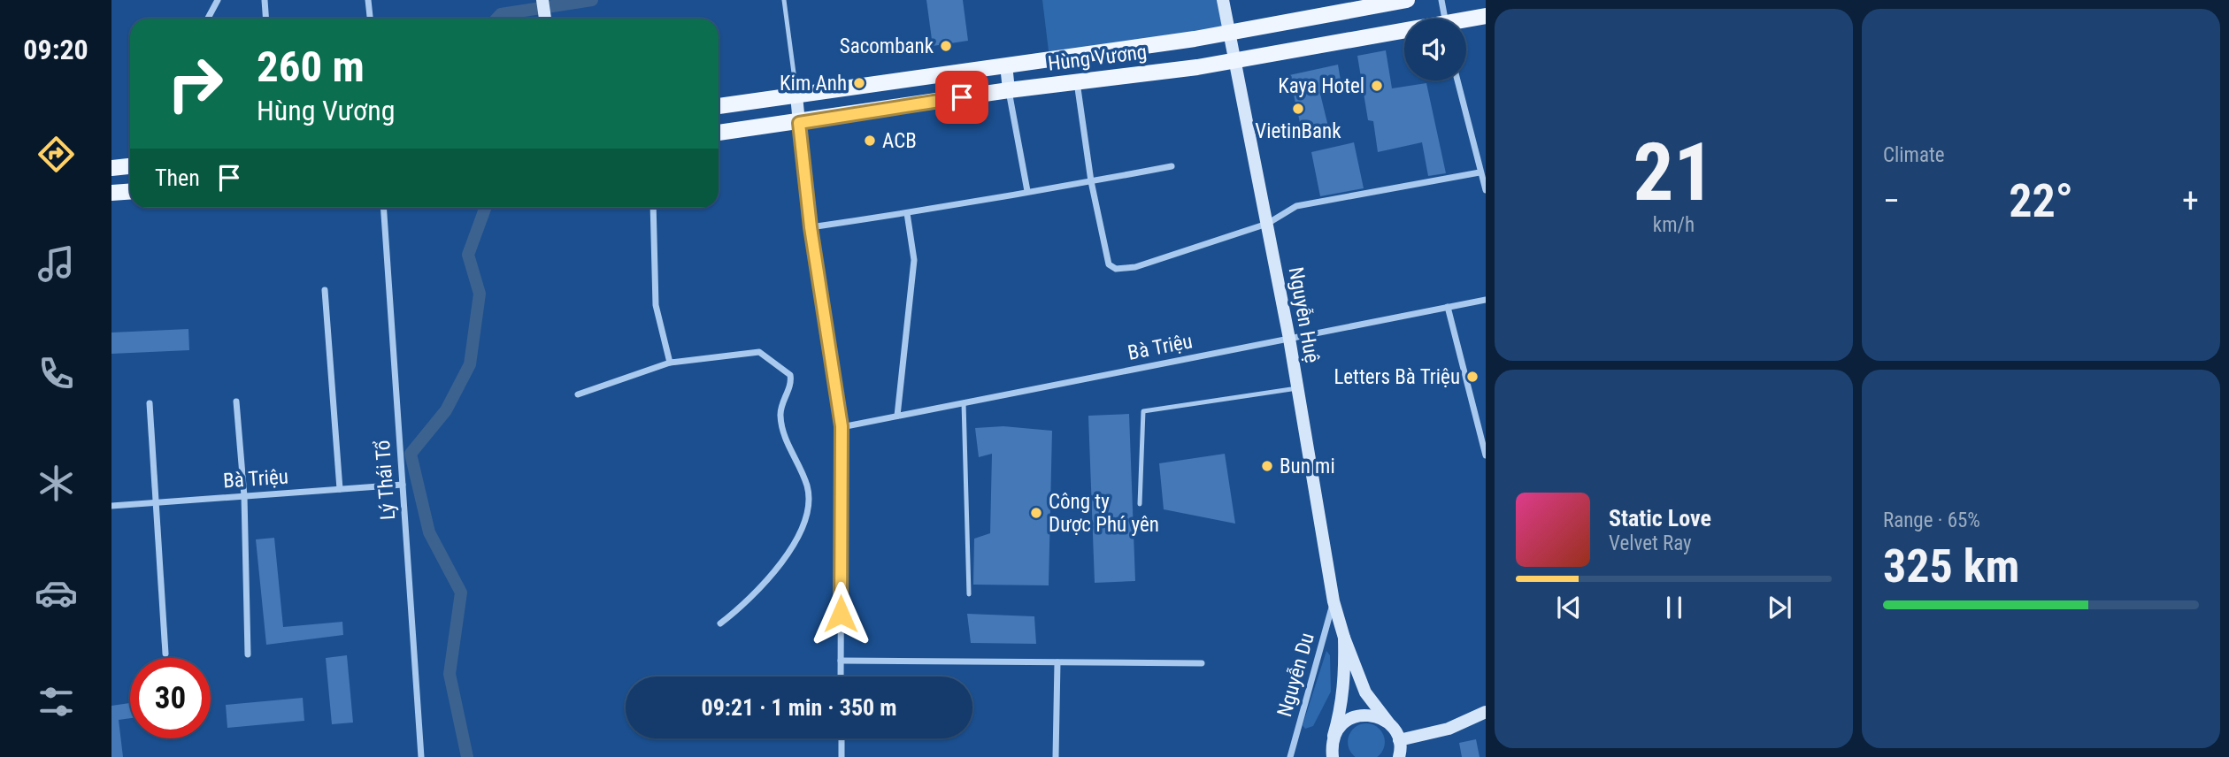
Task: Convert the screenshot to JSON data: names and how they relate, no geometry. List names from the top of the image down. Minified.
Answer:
{"streets":{"main road":["Hùng Vương","Nguyễn Huệ"],"street":["Bà Triệu","Lý Thái Tổ","Nguyễn Du"]},"crossings":[["Hùng Vương","Nguyễn Huệ"],["Nguyễn Huệ","Bà Triệu"],["Nguyễn Huệ","Nguyễn Du"],["Bà Triệu","Lý Thái Tổ"]],"places":["Sacombank","Kim Anh","Kaya Hotel","VietinBank","ACB","Letters Bà Triệu","Bun mi","Công ty Dược Phú yên"],"page":{"tabs":"09:20","tile":[["21","km/h"],"Climate",["Range · 65%","325 km"]],"turn":["260 m","Hùng Vương"],"then":"Then","heat":["−","22°","+"],"song":["Static Love","Velvet Ray"],"limit":"30","trip":"09:21 · 1 min · 350 m"}}
